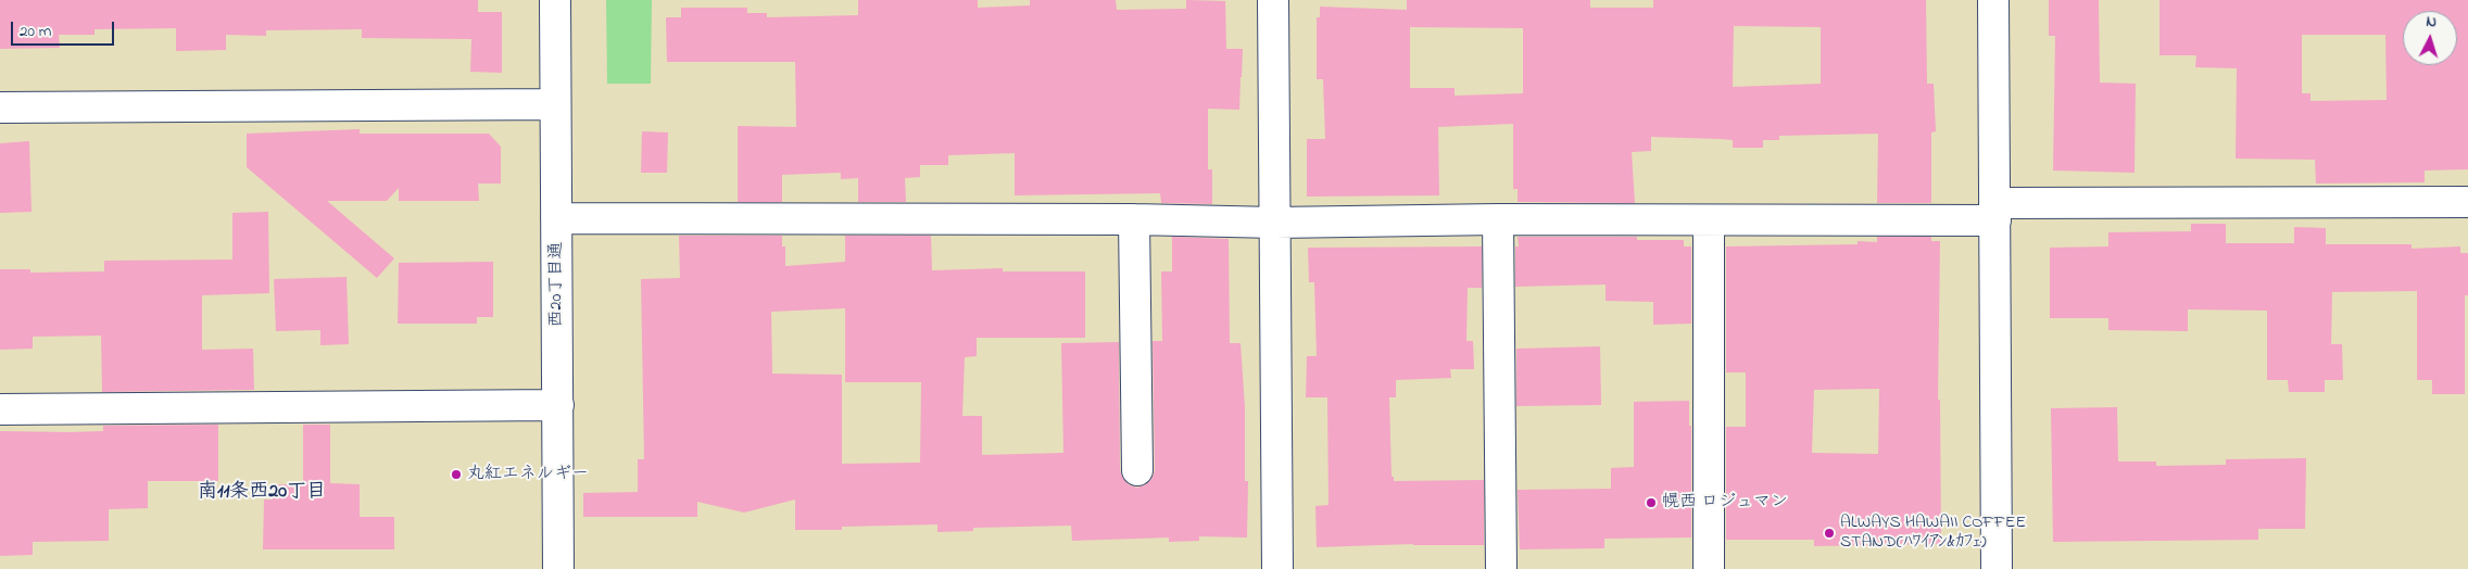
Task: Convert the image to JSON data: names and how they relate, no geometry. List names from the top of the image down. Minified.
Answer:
{"streets":{"street":["西20丁目通"]},"districts":["南11条西20丁目"],"places":["丸紅エネルギー","幌西 ロジュマン","ALWAYS HAWAII COFFEE STAND(ﾊﾜｲｱﾝ&ｶﾌｪ)"],"scale_bar":"20 m","north":"top"}
